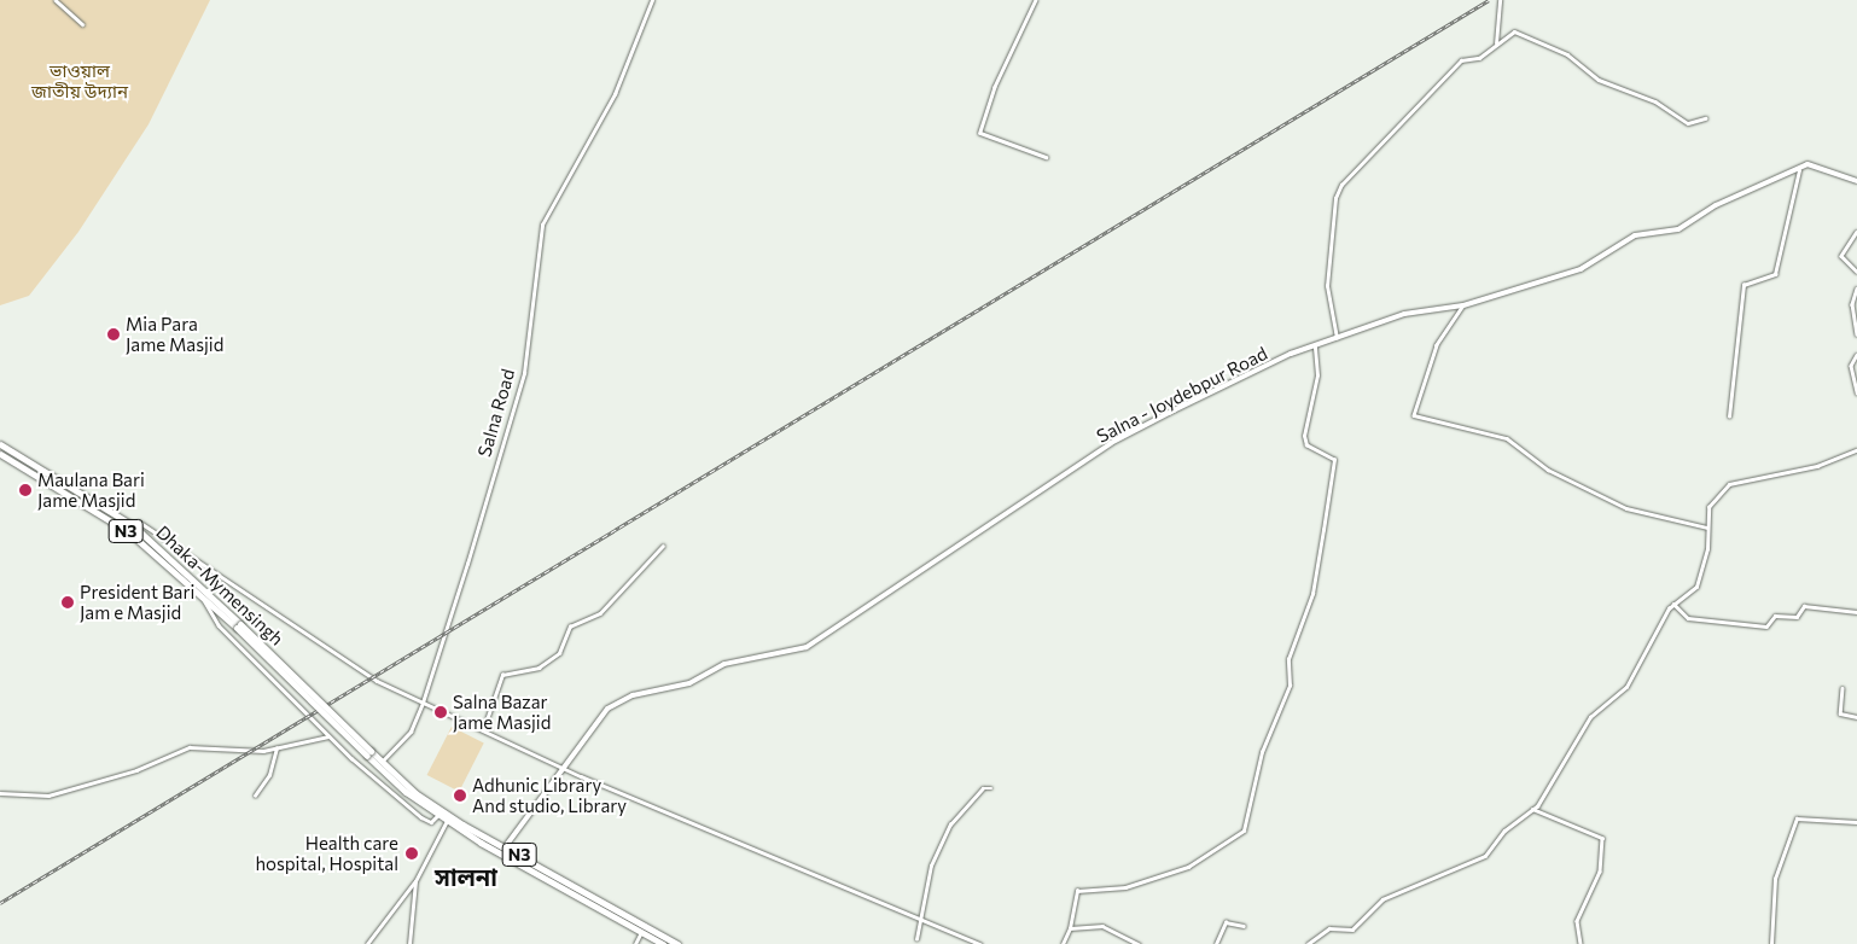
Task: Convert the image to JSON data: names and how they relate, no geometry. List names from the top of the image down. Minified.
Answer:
{"streets":{"highway":["N3","Dhaka-Mymensingh"],"main road":["Salna - Joydebpur Road"],"street":["Salna Road"]},"crossings":[["Salna - Joydebpur Road","N3"],["Salna Road","N3"],["N3","Dhaka-Mymensingh"]],"districts":["সালনা"],"parks":["ভাওয়াল জাতীয় উদ্যান"],"places":["Mia Para Jame Masjid","Maulana Bari Jame Masjid","President Bari Jam e Masjid","Salna Bazar Jame Masjid","Adhunic Library And studio, Library","Health care hospital, Hospital"]}
